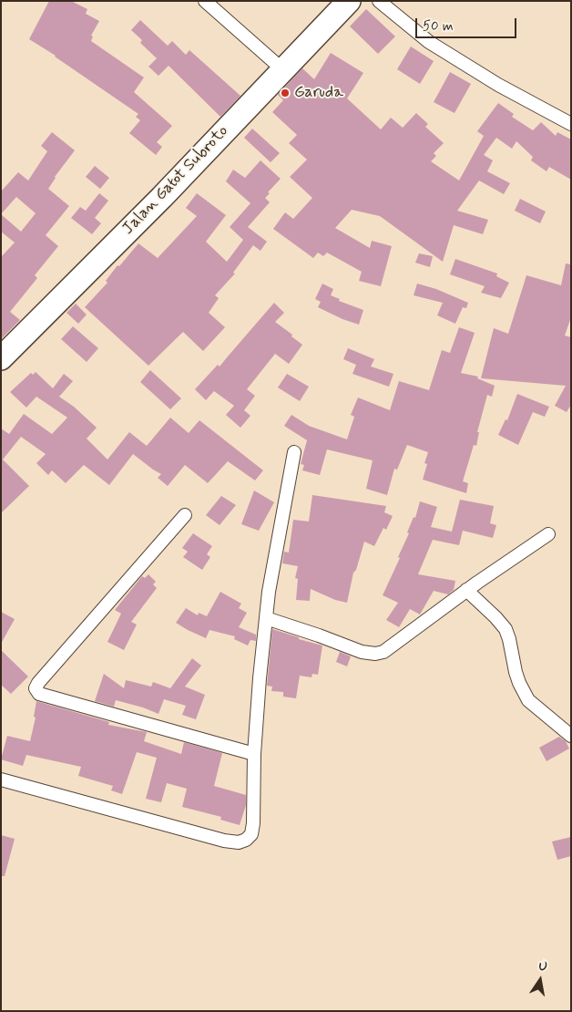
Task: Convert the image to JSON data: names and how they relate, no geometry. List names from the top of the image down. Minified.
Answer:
{"streets":{"highway":["Jalan Gatot Subroto"]},"places":["Garuda"],"scale_bar":"50 m","north":"top"}
